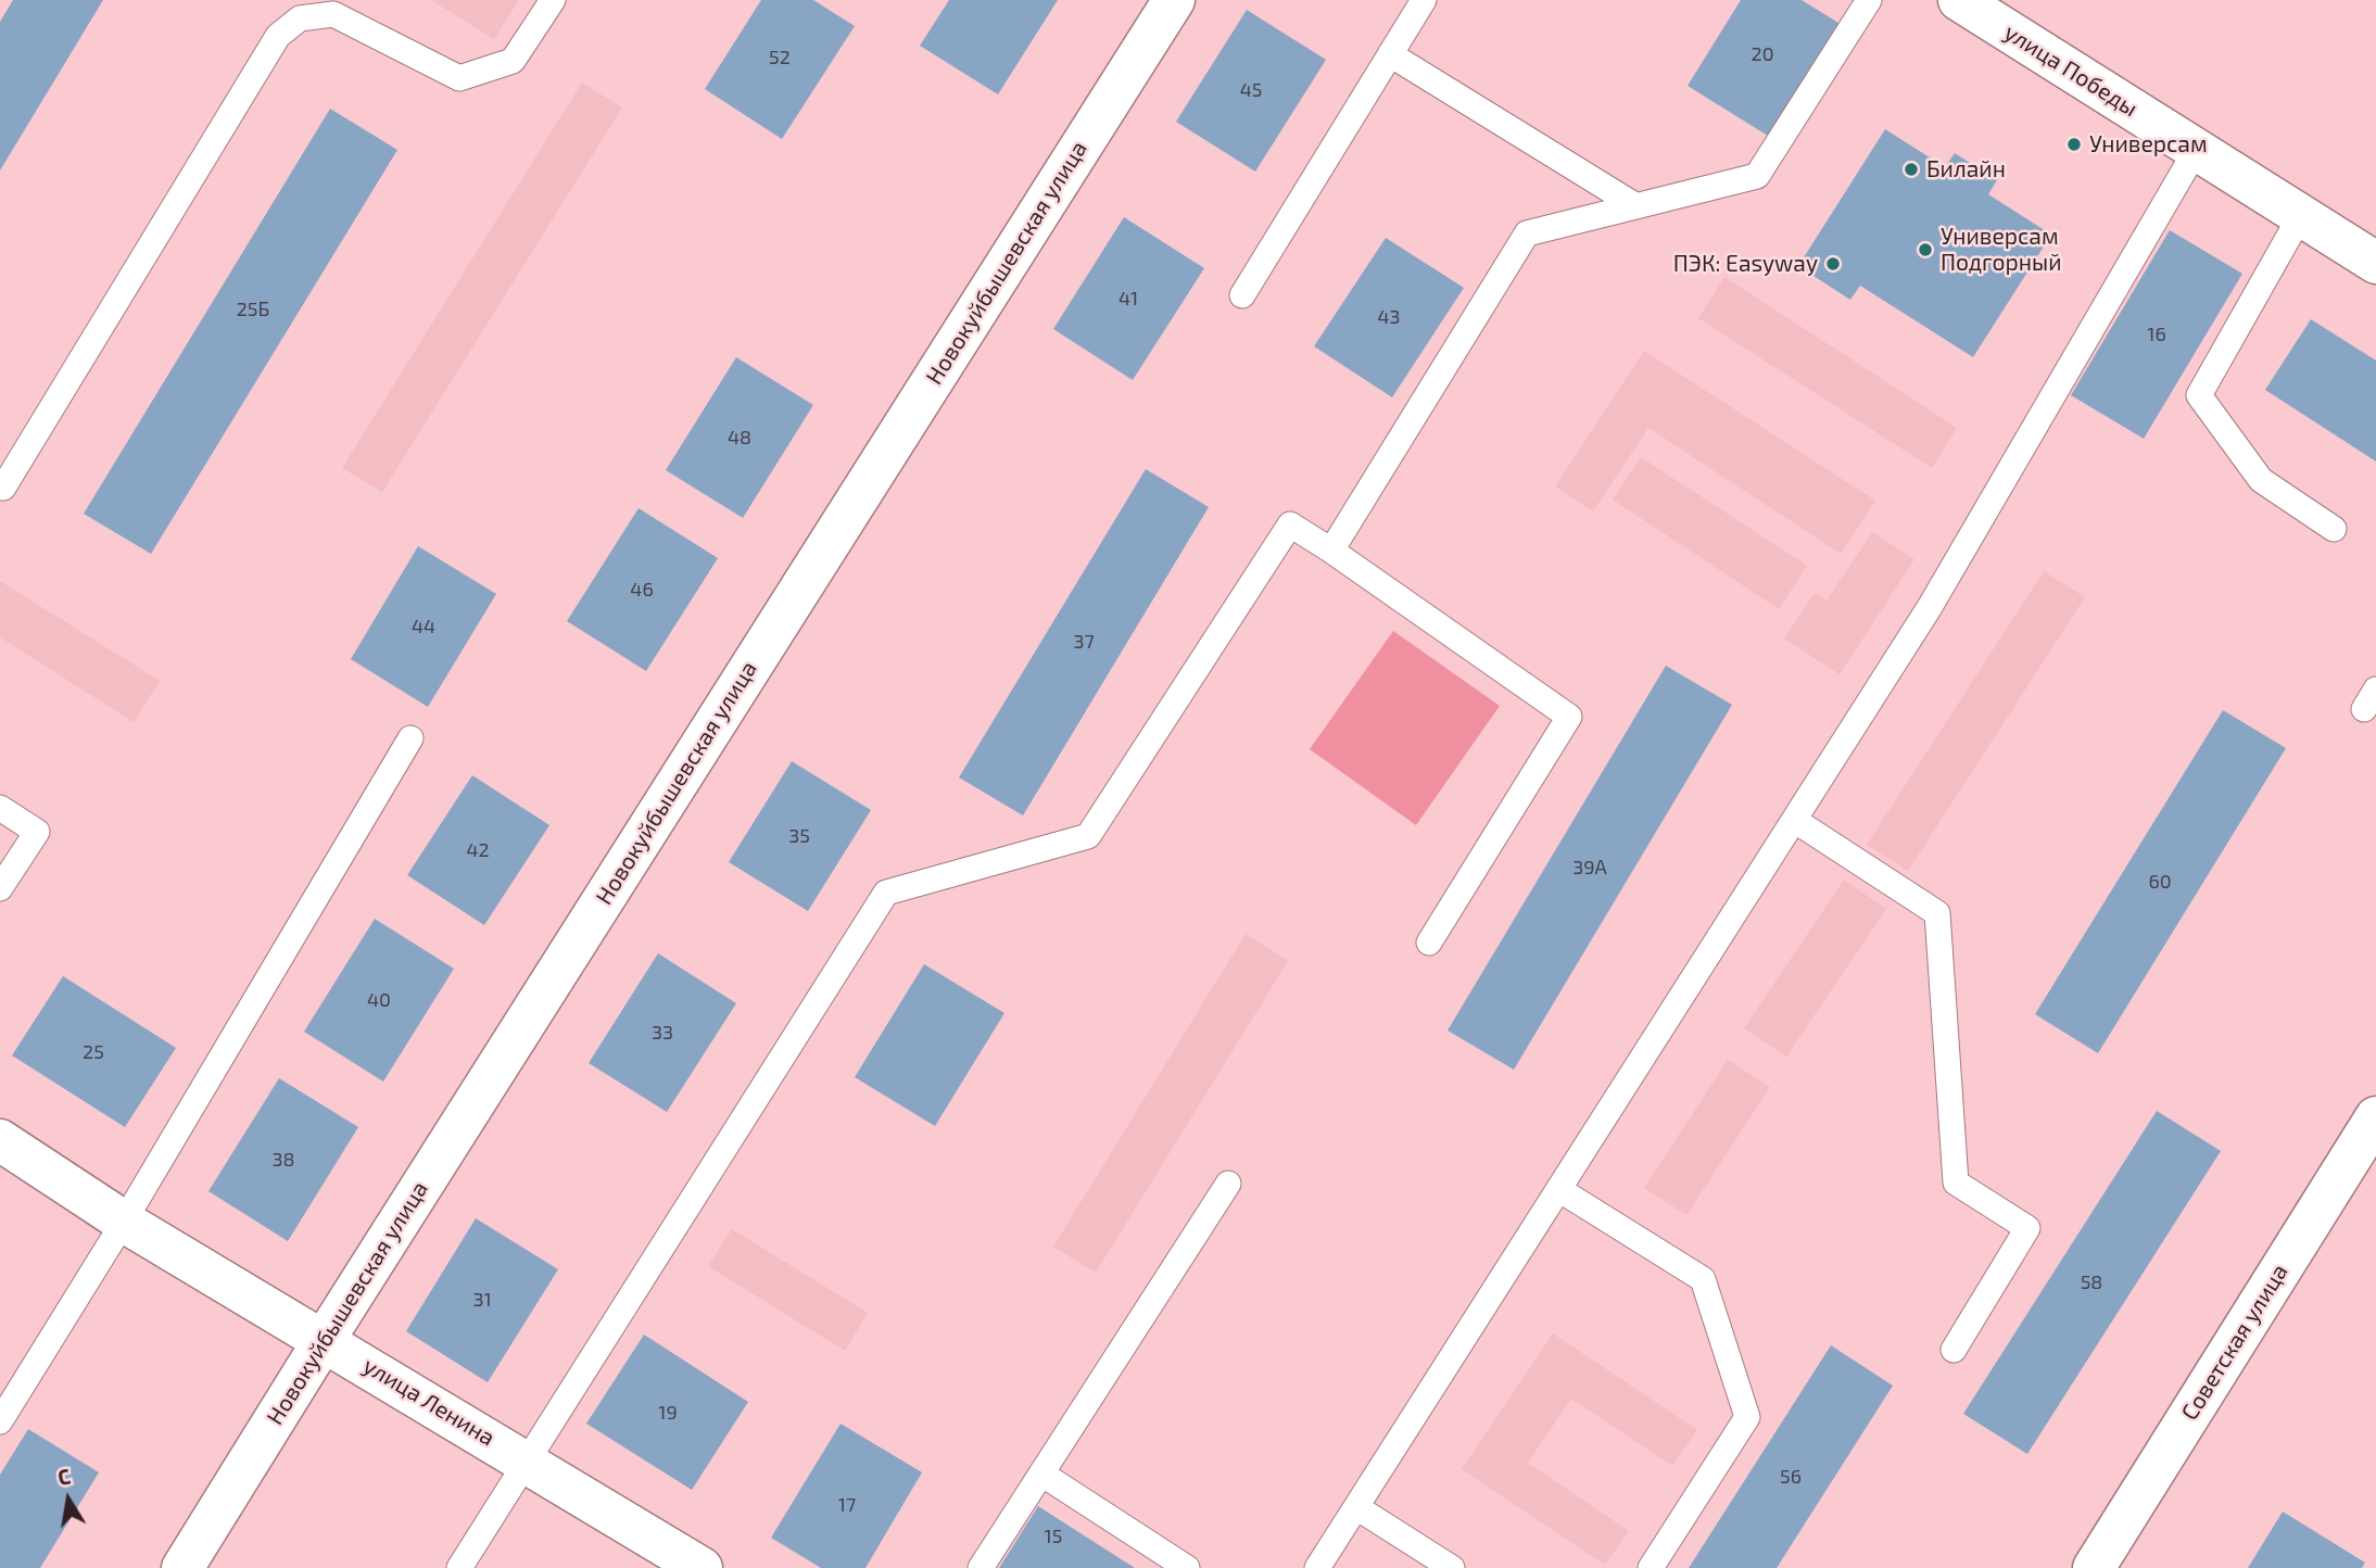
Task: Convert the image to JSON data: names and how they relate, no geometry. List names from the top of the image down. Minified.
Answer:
{"streets":{"street":["улица Победы","Новокуйбышевская улица","Советская улица","улица Ленина"]},"crossings":[["Новокуйбышевская улица","улица Ленина"]],"places":["Универсам","Билайн","Универсам Подгорный","ПЭК: Easyway"],"house_numbers":["20","52","45","41","25Б","43","16","48","46","44","37","35","42","39А","60","40","33","25","38","58","31","19","56","17","15"],"north":"top"}
